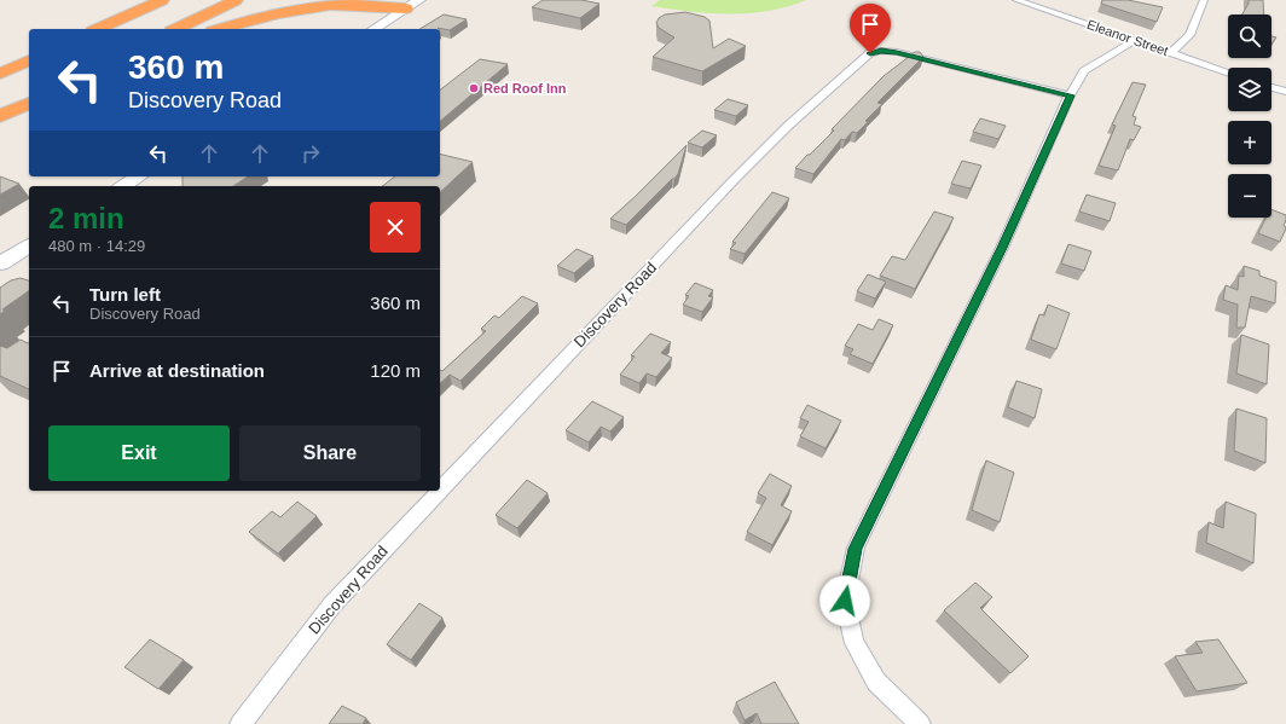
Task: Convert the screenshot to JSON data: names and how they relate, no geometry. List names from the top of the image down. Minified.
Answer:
{"streets":{"street":["Eleanor Street","Discovery Road"]},"places":["Red Roof Inn"],"page":{"map_buttons":["+","−"],"turn":["360 m","Discovery Road"],"heading":["2 min","480 m · 14:29"],"list":[{"name":"Turn left","note":"Discovery Road","value":"360 m"},{"name":"Arrive at destination","value":"120 m"}],"buttons":["Exit","Share"]}}
